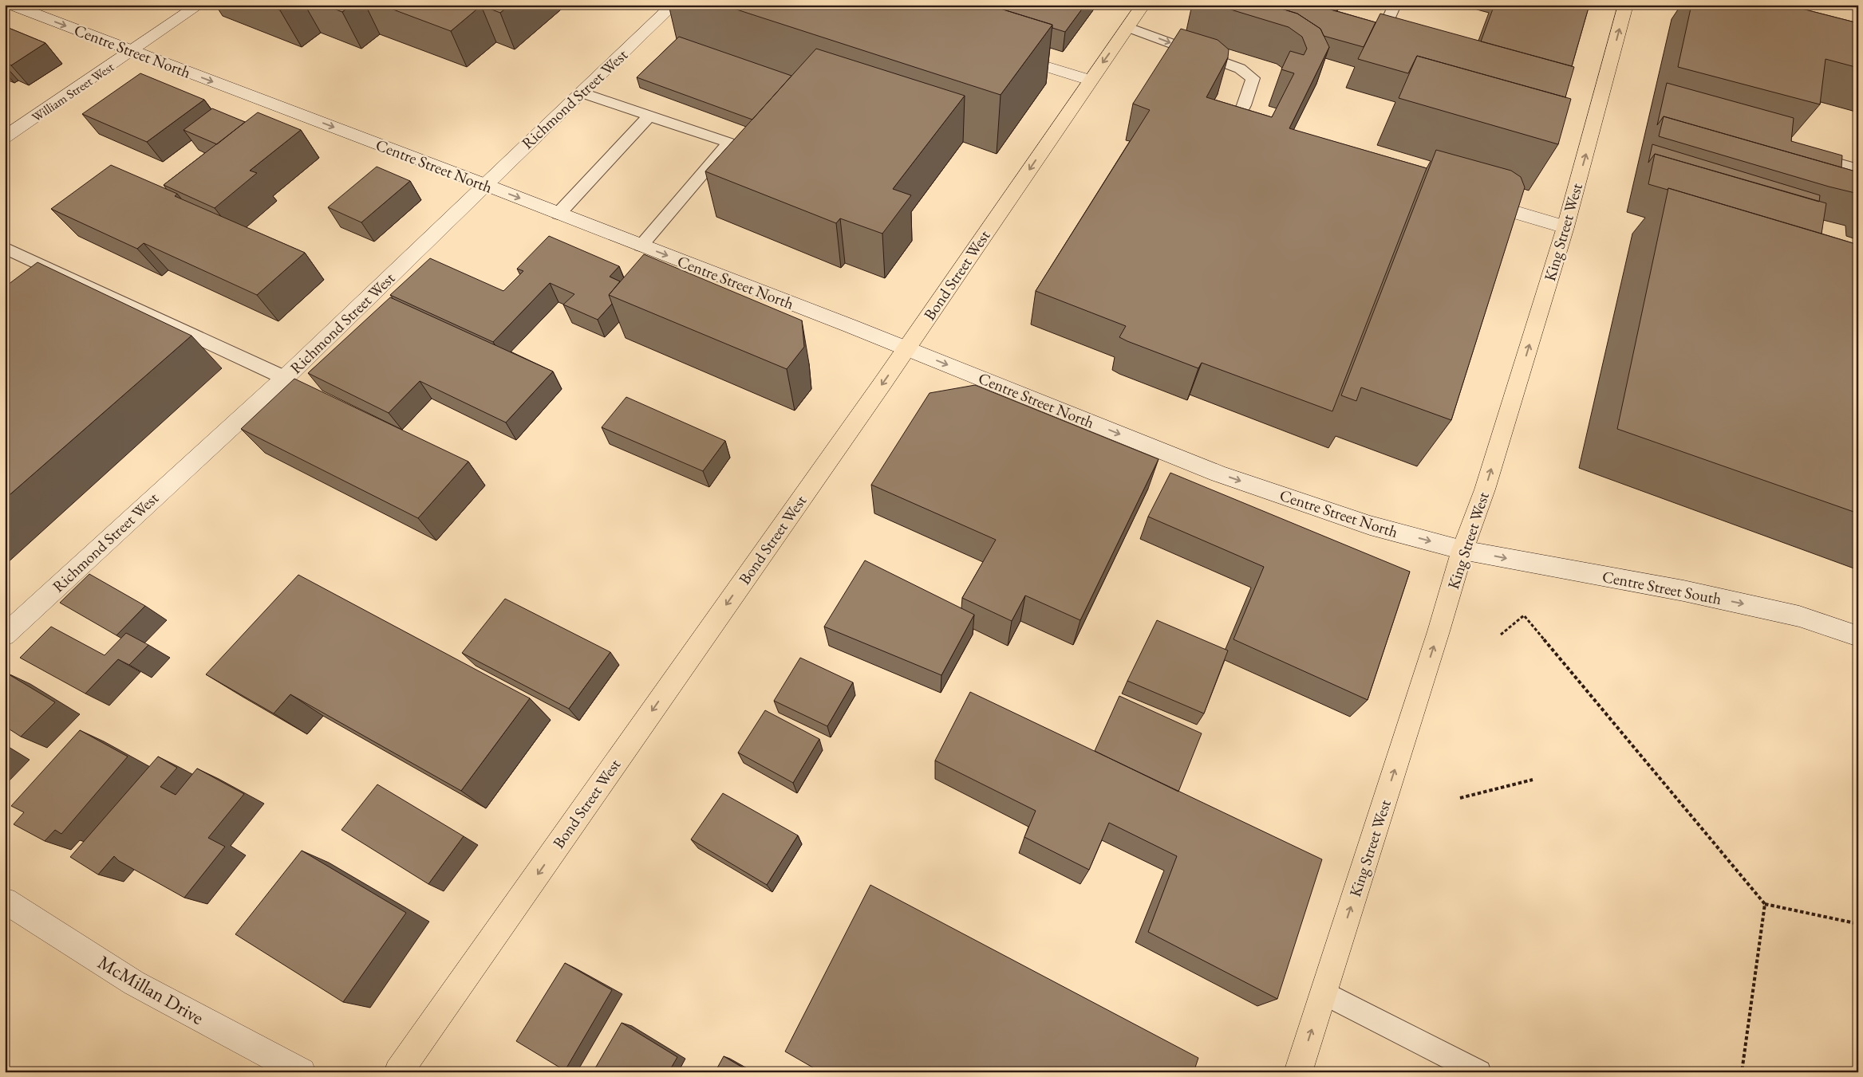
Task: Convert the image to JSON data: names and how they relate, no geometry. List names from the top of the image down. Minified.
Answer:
{"streets":{"main road":["Centre Street North","William Street West","Richmond Street West","King Street West","Bond Street West","Centre Street South","McMillan Drive"]},"crossings":[["Centre Street North","William Street West"],["Centre Street North","Richmond Street West"],["Centre Street North","King Street West"],["Centre Street North","Bond Street West"],["Centre Street North","Centre Street South"],["King Street West","Centre Street South"]],"one_way":["Centre Street North","King Street West","Bond Street West","Centre Street South"]}
